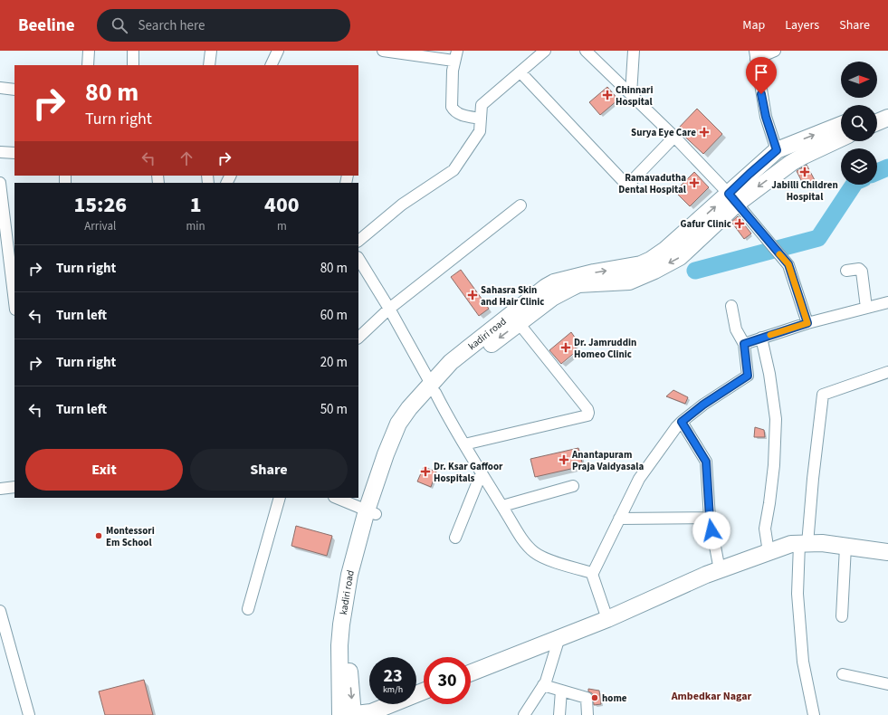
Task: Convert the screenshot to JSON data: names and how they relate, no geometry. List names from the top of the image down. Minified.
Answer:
{"streets":{"main road":["kadiri road"]},"districts":["Ambedkar Nagar"],"places":{"health":["Chinnari Hospital","Surya Eye Care","Jabilli Children Hospital","Ramavadutha Dental Hospital","Gafur Clinic","Sahasra Skin and Hair Clinic","Dr. Jamruddin Homeo Clinic","Anantapuram Praja Vaidyasala","Dr. Ksar Gaffoor Hospitals"],"other":["Montessori Em School","home"]},"north":"right","page":{"header":"Beeline","search":"Search here","nav":["Map","Layers","Share"],"turn":["80 m","Turn right"],"eta":["15:26","Arrival","1","min","400","m"],"list":[{"name":"Turn right","value":"80 m"},{"name":"Turn left","value":"60 m"},{"name":"Turn right","value":"20 m"},{"name":"Turn left","value":"50 m"}],"buttons":["Exit","Share"],"speed":"23 km/h","limit":"30"}}
